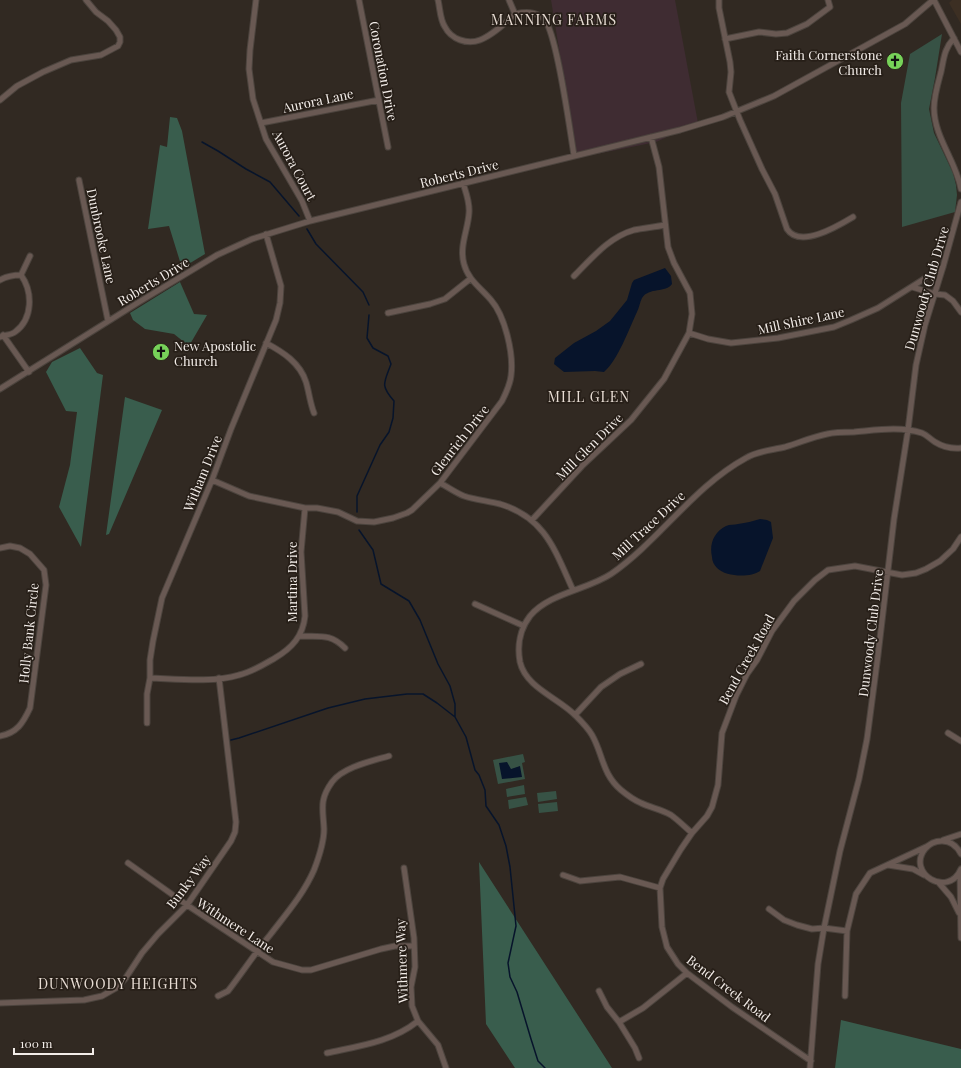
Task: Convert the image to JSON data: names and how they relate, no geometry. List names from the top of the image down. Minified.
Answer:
{"streets":{"street":["Coronation Drive","Aurora Lane","Aurora Court","Roberts Drive","Dunbrooke Lane","Dunwoody Club Drive","Mill Shire Lane","Glenrich Drive","Mill Glen Drive","Witham Drive","Mill Trace Drive","Martina Drive","Holly Bank Circle","Bend Creek Road","Bunky Way","Withmere Lane","Withmere Way"]},"crossings":[["Coronation Drive","Aurora Lane"],["Aurora Lane","Aurora Court"],["Aurora Court","Roberts Drive"],["Roberts Drive","Dunbrooke Lane"],["Roberts Drive","Glenrich Drive"],["Roberts Drive","Mill Glen Drive"],["Roberts Drive","Witham Drive"],["Dunwoody Club Drive","Mill Shire Lane"],["Dunwoody Club Drive","Mill Trace Drive"],["Dunwoody Club Drive","Bend Creek Road"],["Mill Shire Lane","Mill Glen Drive"],["Glenrich Drive","Witham Drive"],["Glenrich Drive","Martina Drive"],["Witham Drive","Martina Drive"],["Mill Trace Drive","Bend Creek Road"],["Martina Drive","Bunky Way"],["Bunky Way","Withmere Lane"],["Withmere Lane","Withmere Way"]],"districts":["MANNING FARMS","MILL GLEN","DUNWOODY HEIGHTS"],"places":{"church":["Faith Cornerstone Church","New Apostolic Church"]},"scale_bar":"100 m"}
